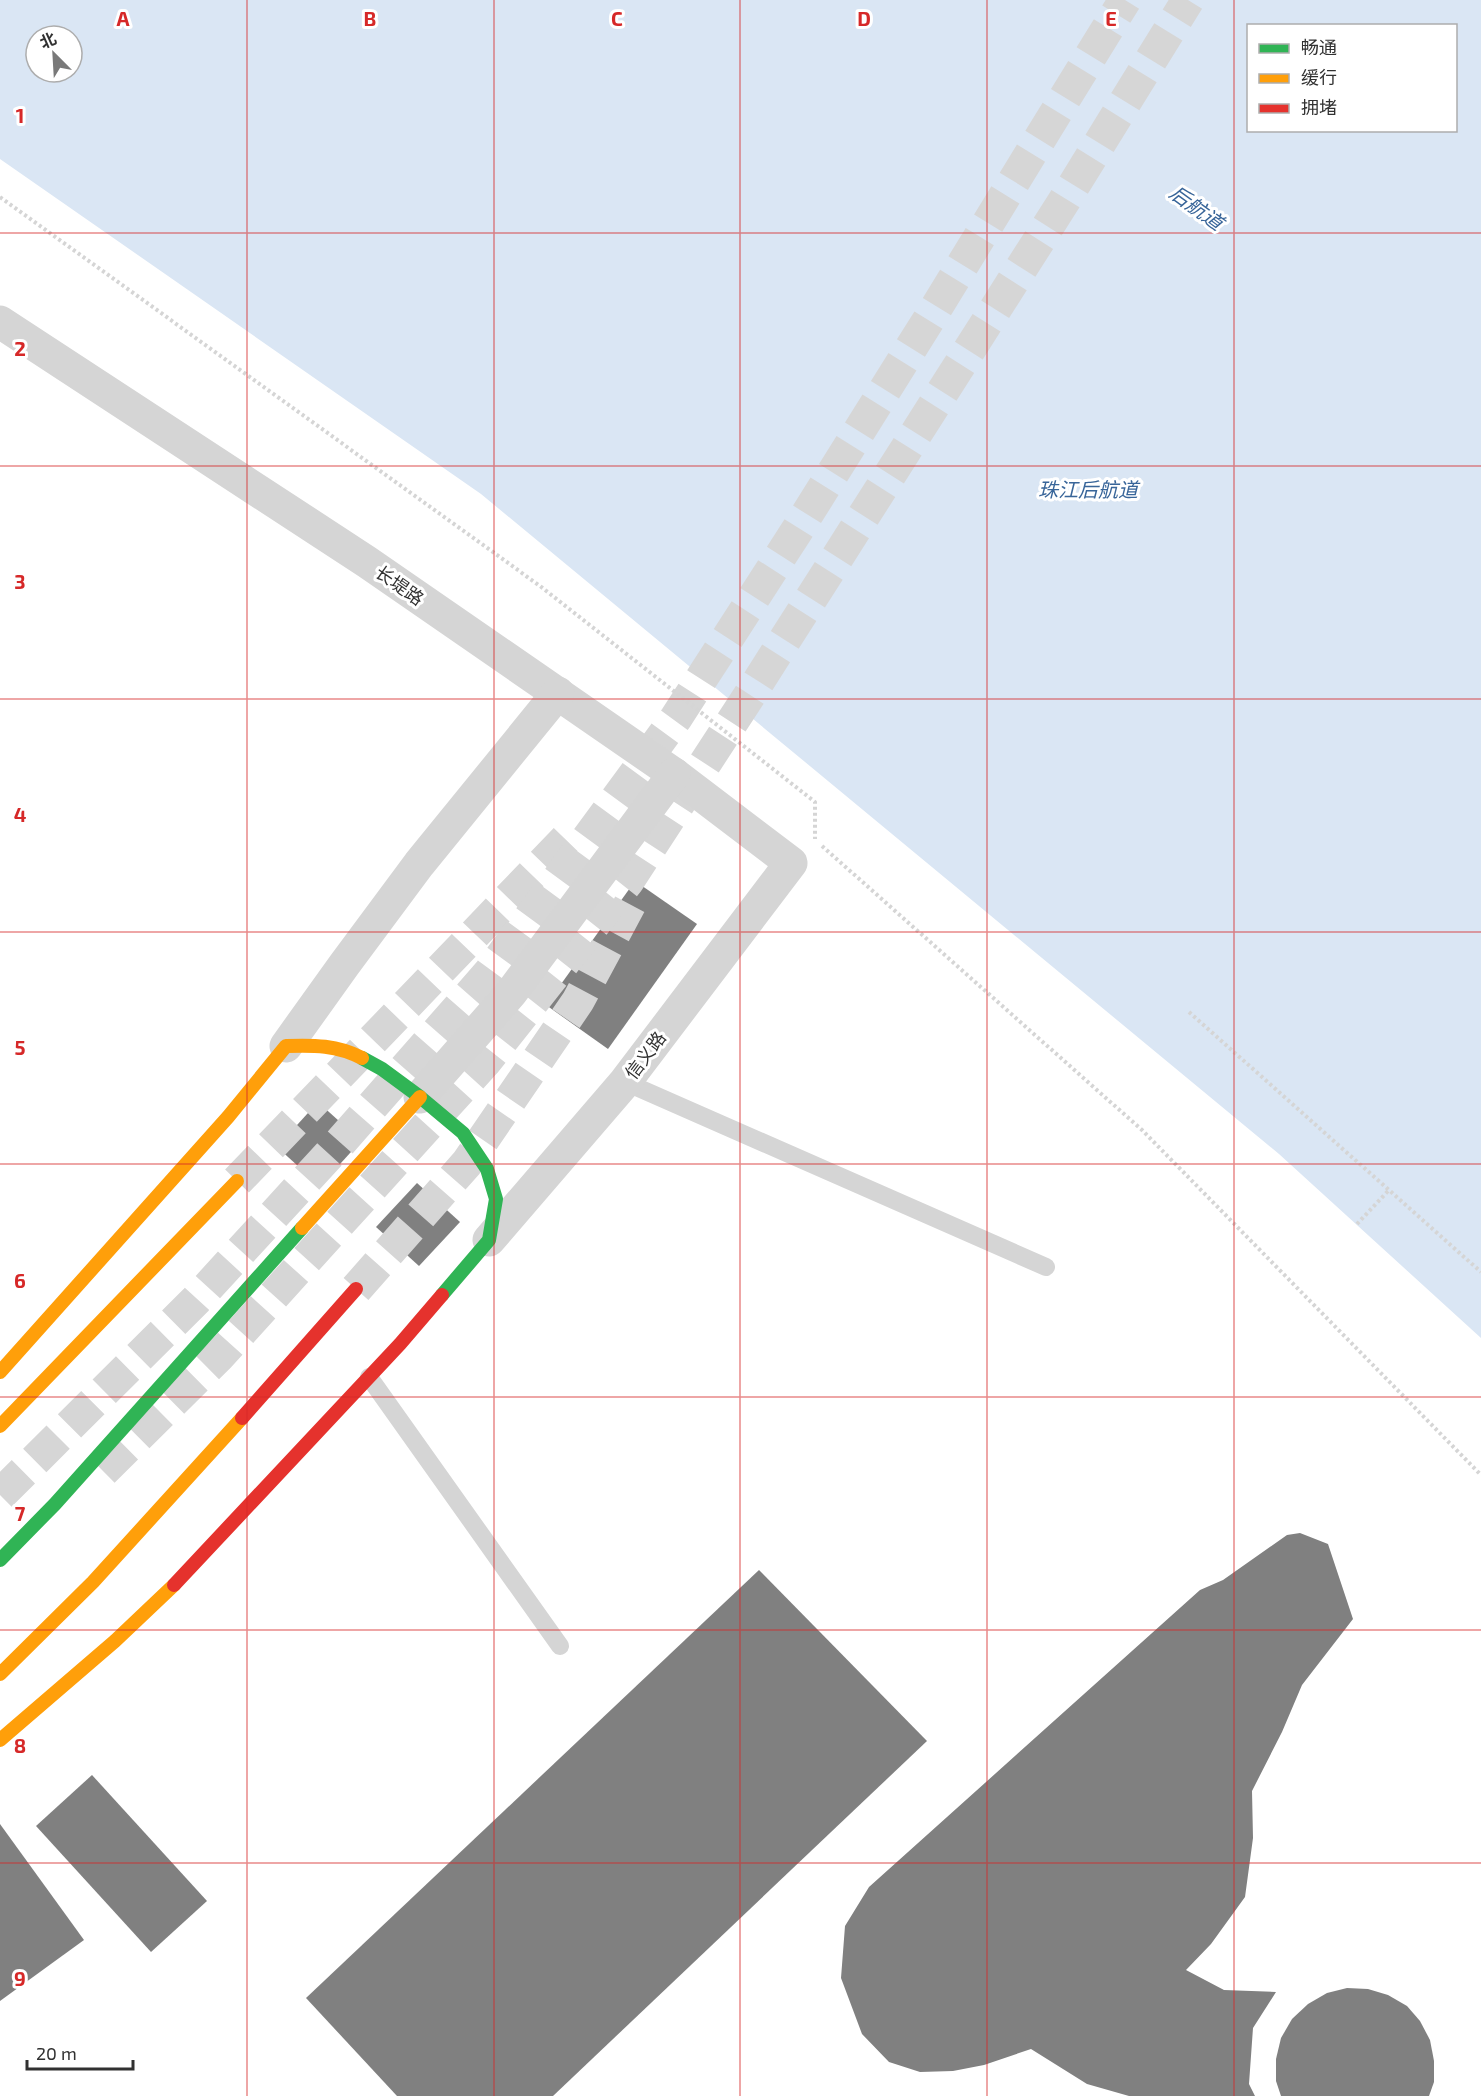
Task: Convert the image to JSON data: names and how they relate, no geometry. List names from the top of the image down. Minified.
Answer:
{"streets":{"street":["长堤路","信义路"]},"crossings":[["长堤路","信义路"]],"water":["后航道","珠江后航道"],"legend":["畅通","缓行","拥堵"],"scale_bar":"20 m","north":"top left","grid":{"columns":["A","B","C","D","E"],"rows":["1","2","3","4","5","6","7","8","9"]}}
